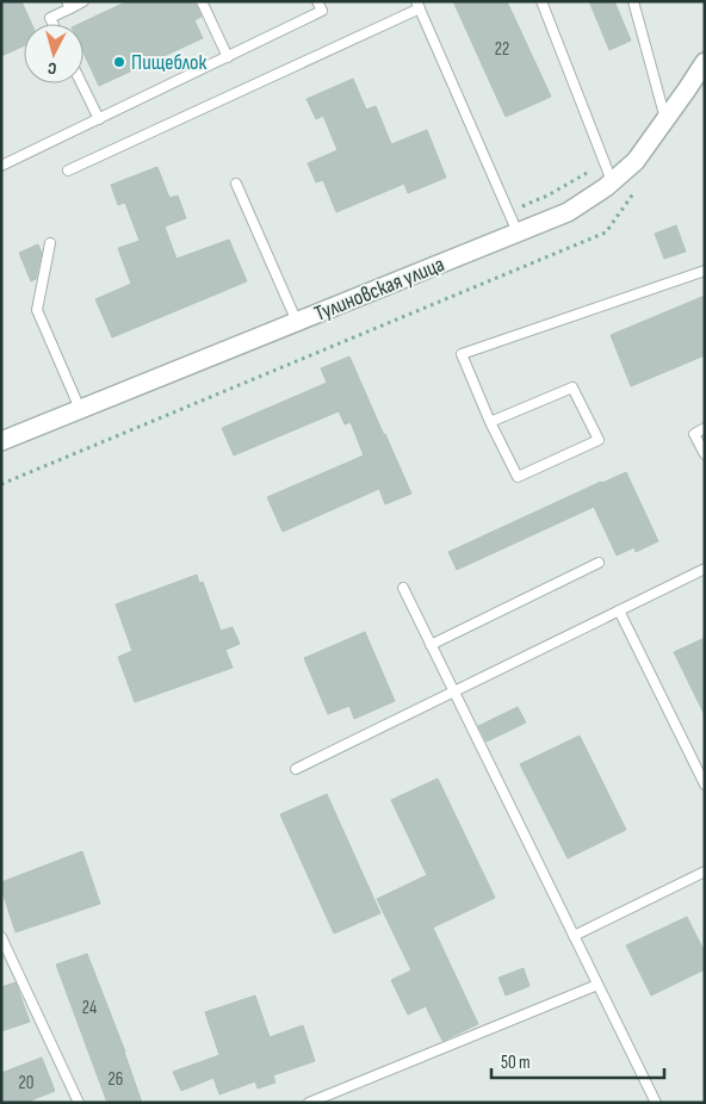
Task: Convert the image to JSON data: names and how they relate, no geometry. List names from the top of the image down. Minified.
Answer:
{"streets":{"street":["Тулиновская улица"]},"places":["Пищеблок"],"house_numbers":["22","24","26","20"],"scale_bar":"50 m","north":"bottom"}
